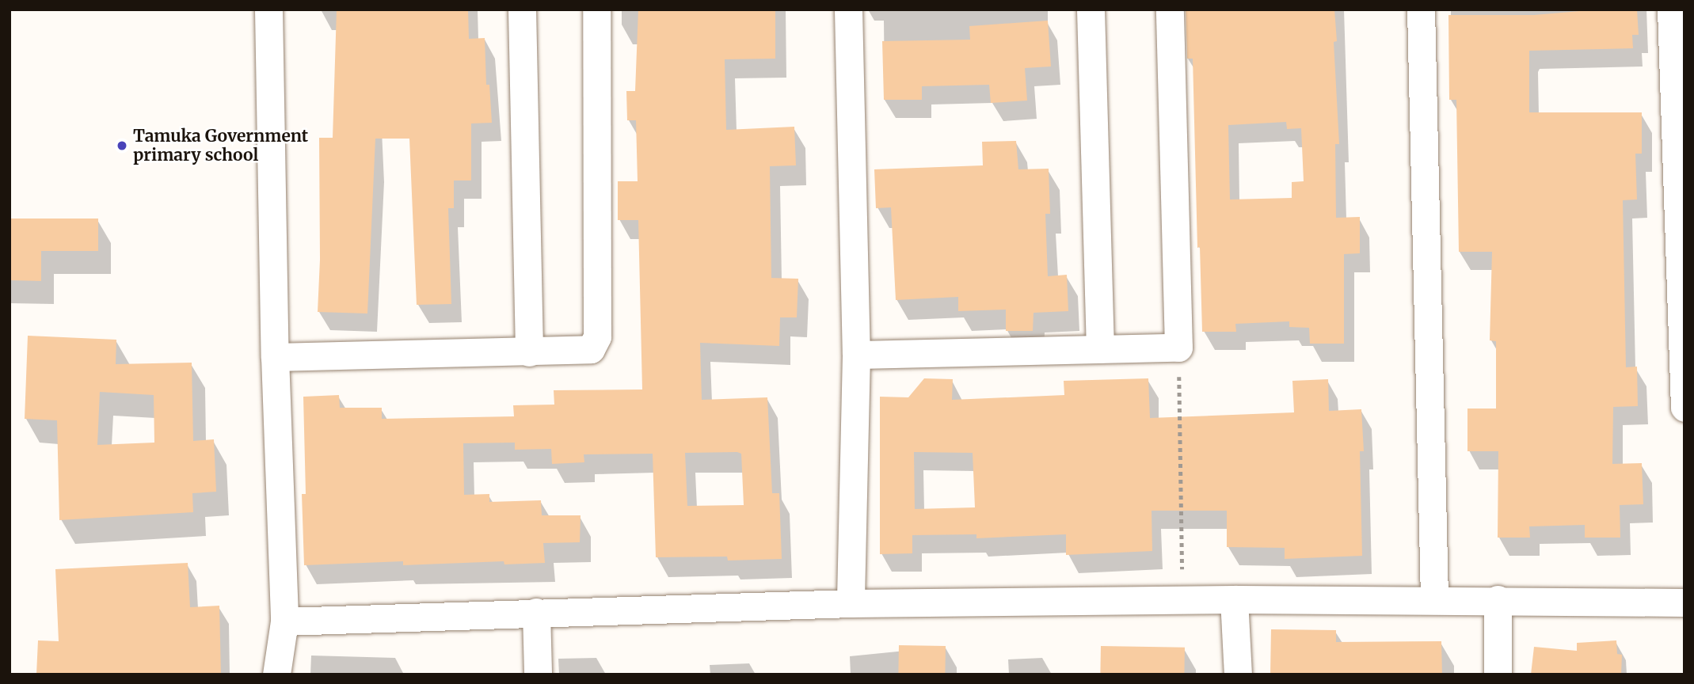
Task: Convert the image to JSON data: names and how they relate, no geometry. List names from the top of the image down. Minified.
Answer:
{"places":["Tamuka Government primary school"]}
